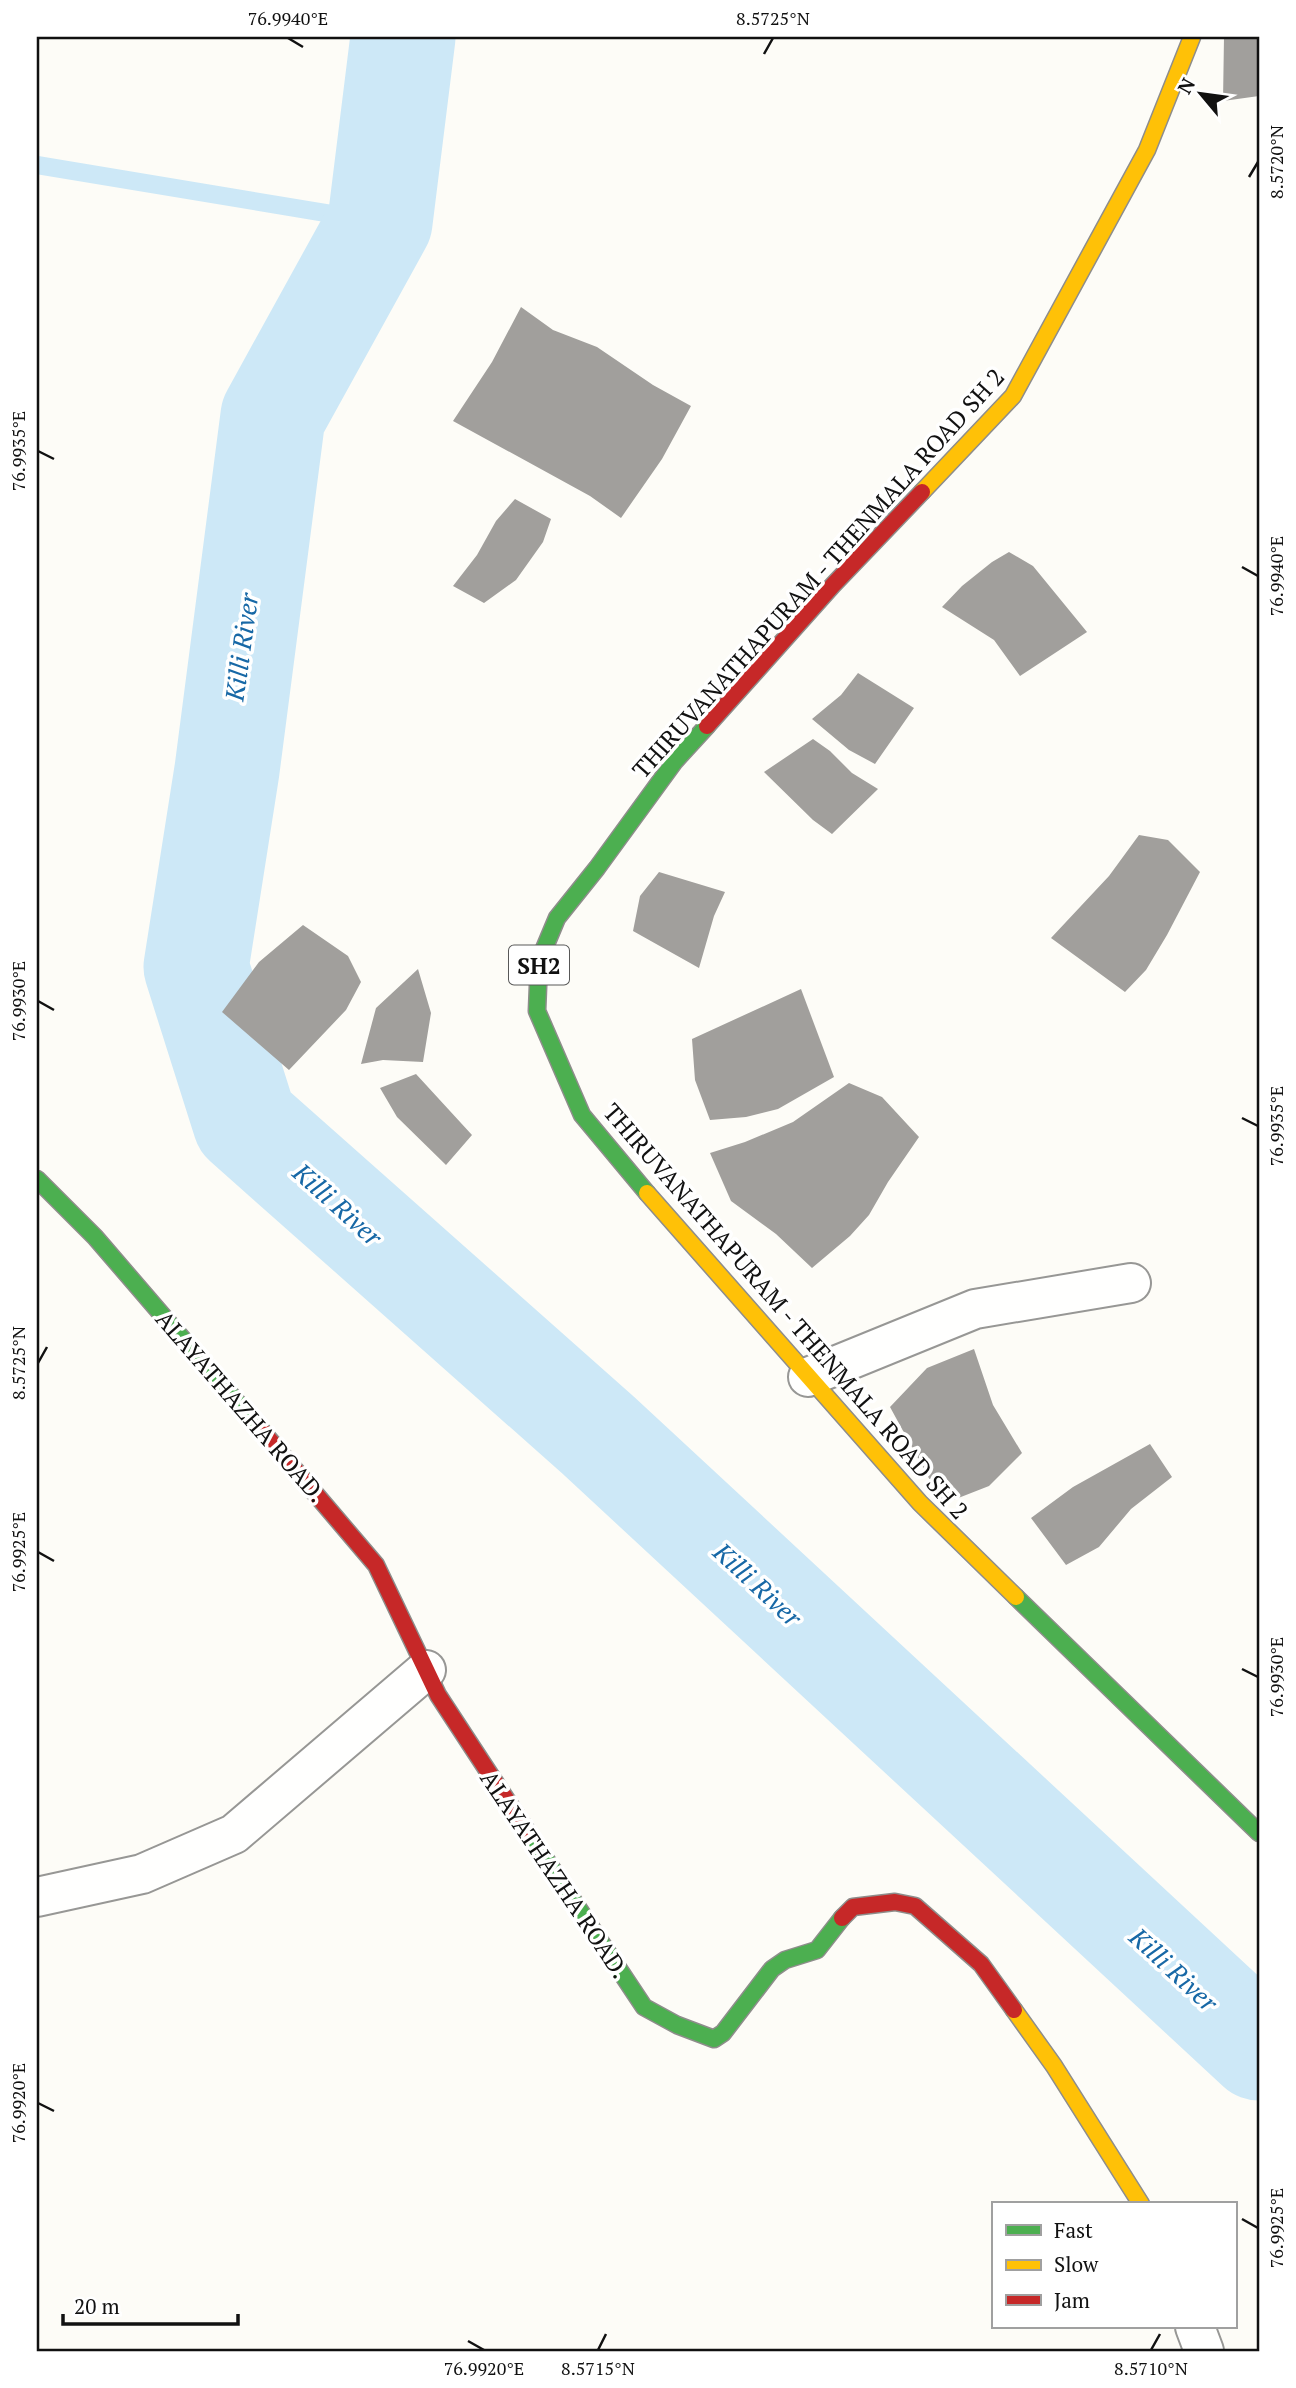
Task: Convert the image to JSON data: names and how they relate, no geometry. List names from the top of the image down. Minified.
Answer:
{"streets":{"main road":["THIRUVANATHAPURAM - THENMALA ROAD SH 2","SH2","ALAYATHAZHA ROAD."]},"water":["Killi River"],"legend":["Fast","Slow","Jam"],"scale_bar":"20 m","north":"top left","coordinates":["76.9940°E","8.5725°N","8.5720°N","76.9935°E","76.9930°E","76.9925°E","76.9920°E","8.5715°N","8.5710°N"]}
